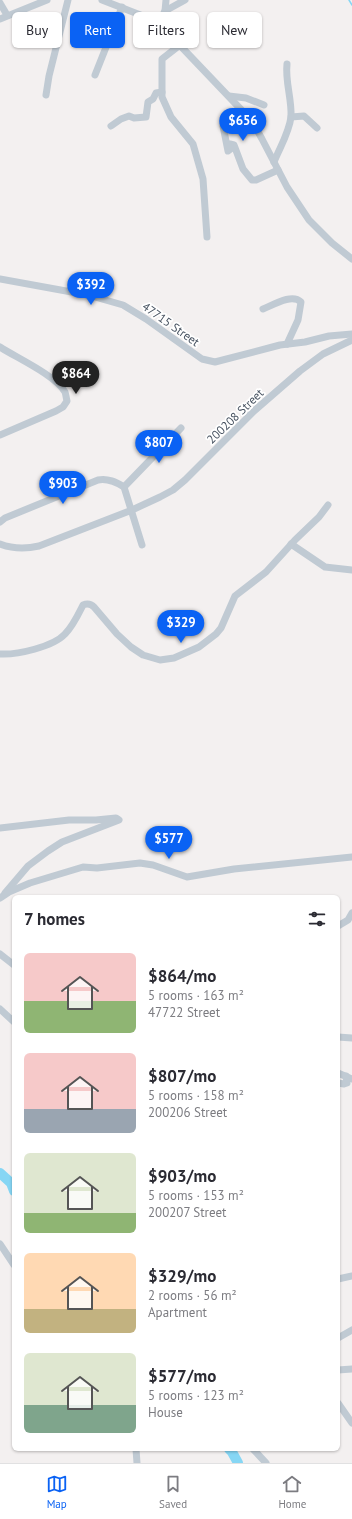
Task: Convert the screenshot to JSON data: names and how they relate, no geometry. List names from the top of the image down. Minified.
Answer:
{"streets":{"street":["47715 Street","200208 Street"]},"page":{"chip":["Buy","Rent","Filters","New"],"price":["$656","$392","$864","$807","$903","$329","$577"],"heading":"7 homes","list":[{"name":"$864/mo","note":"5 rooms · 163 m² · 47722 Street"},{"name":"$807/mo","note":"5 rooms · 158 m² · 200206 Street"},{"name":"$903/mo","note":"5 rooms · 153 m² · 200207 Street"},{"name":"$329/mo","note":"2 rooms · 56 m² · Apartment"},{"name":"$577/mo","note":"5 rooms · 123 m² · House"}],"tabs":["Map","Saved","Home"]}}
